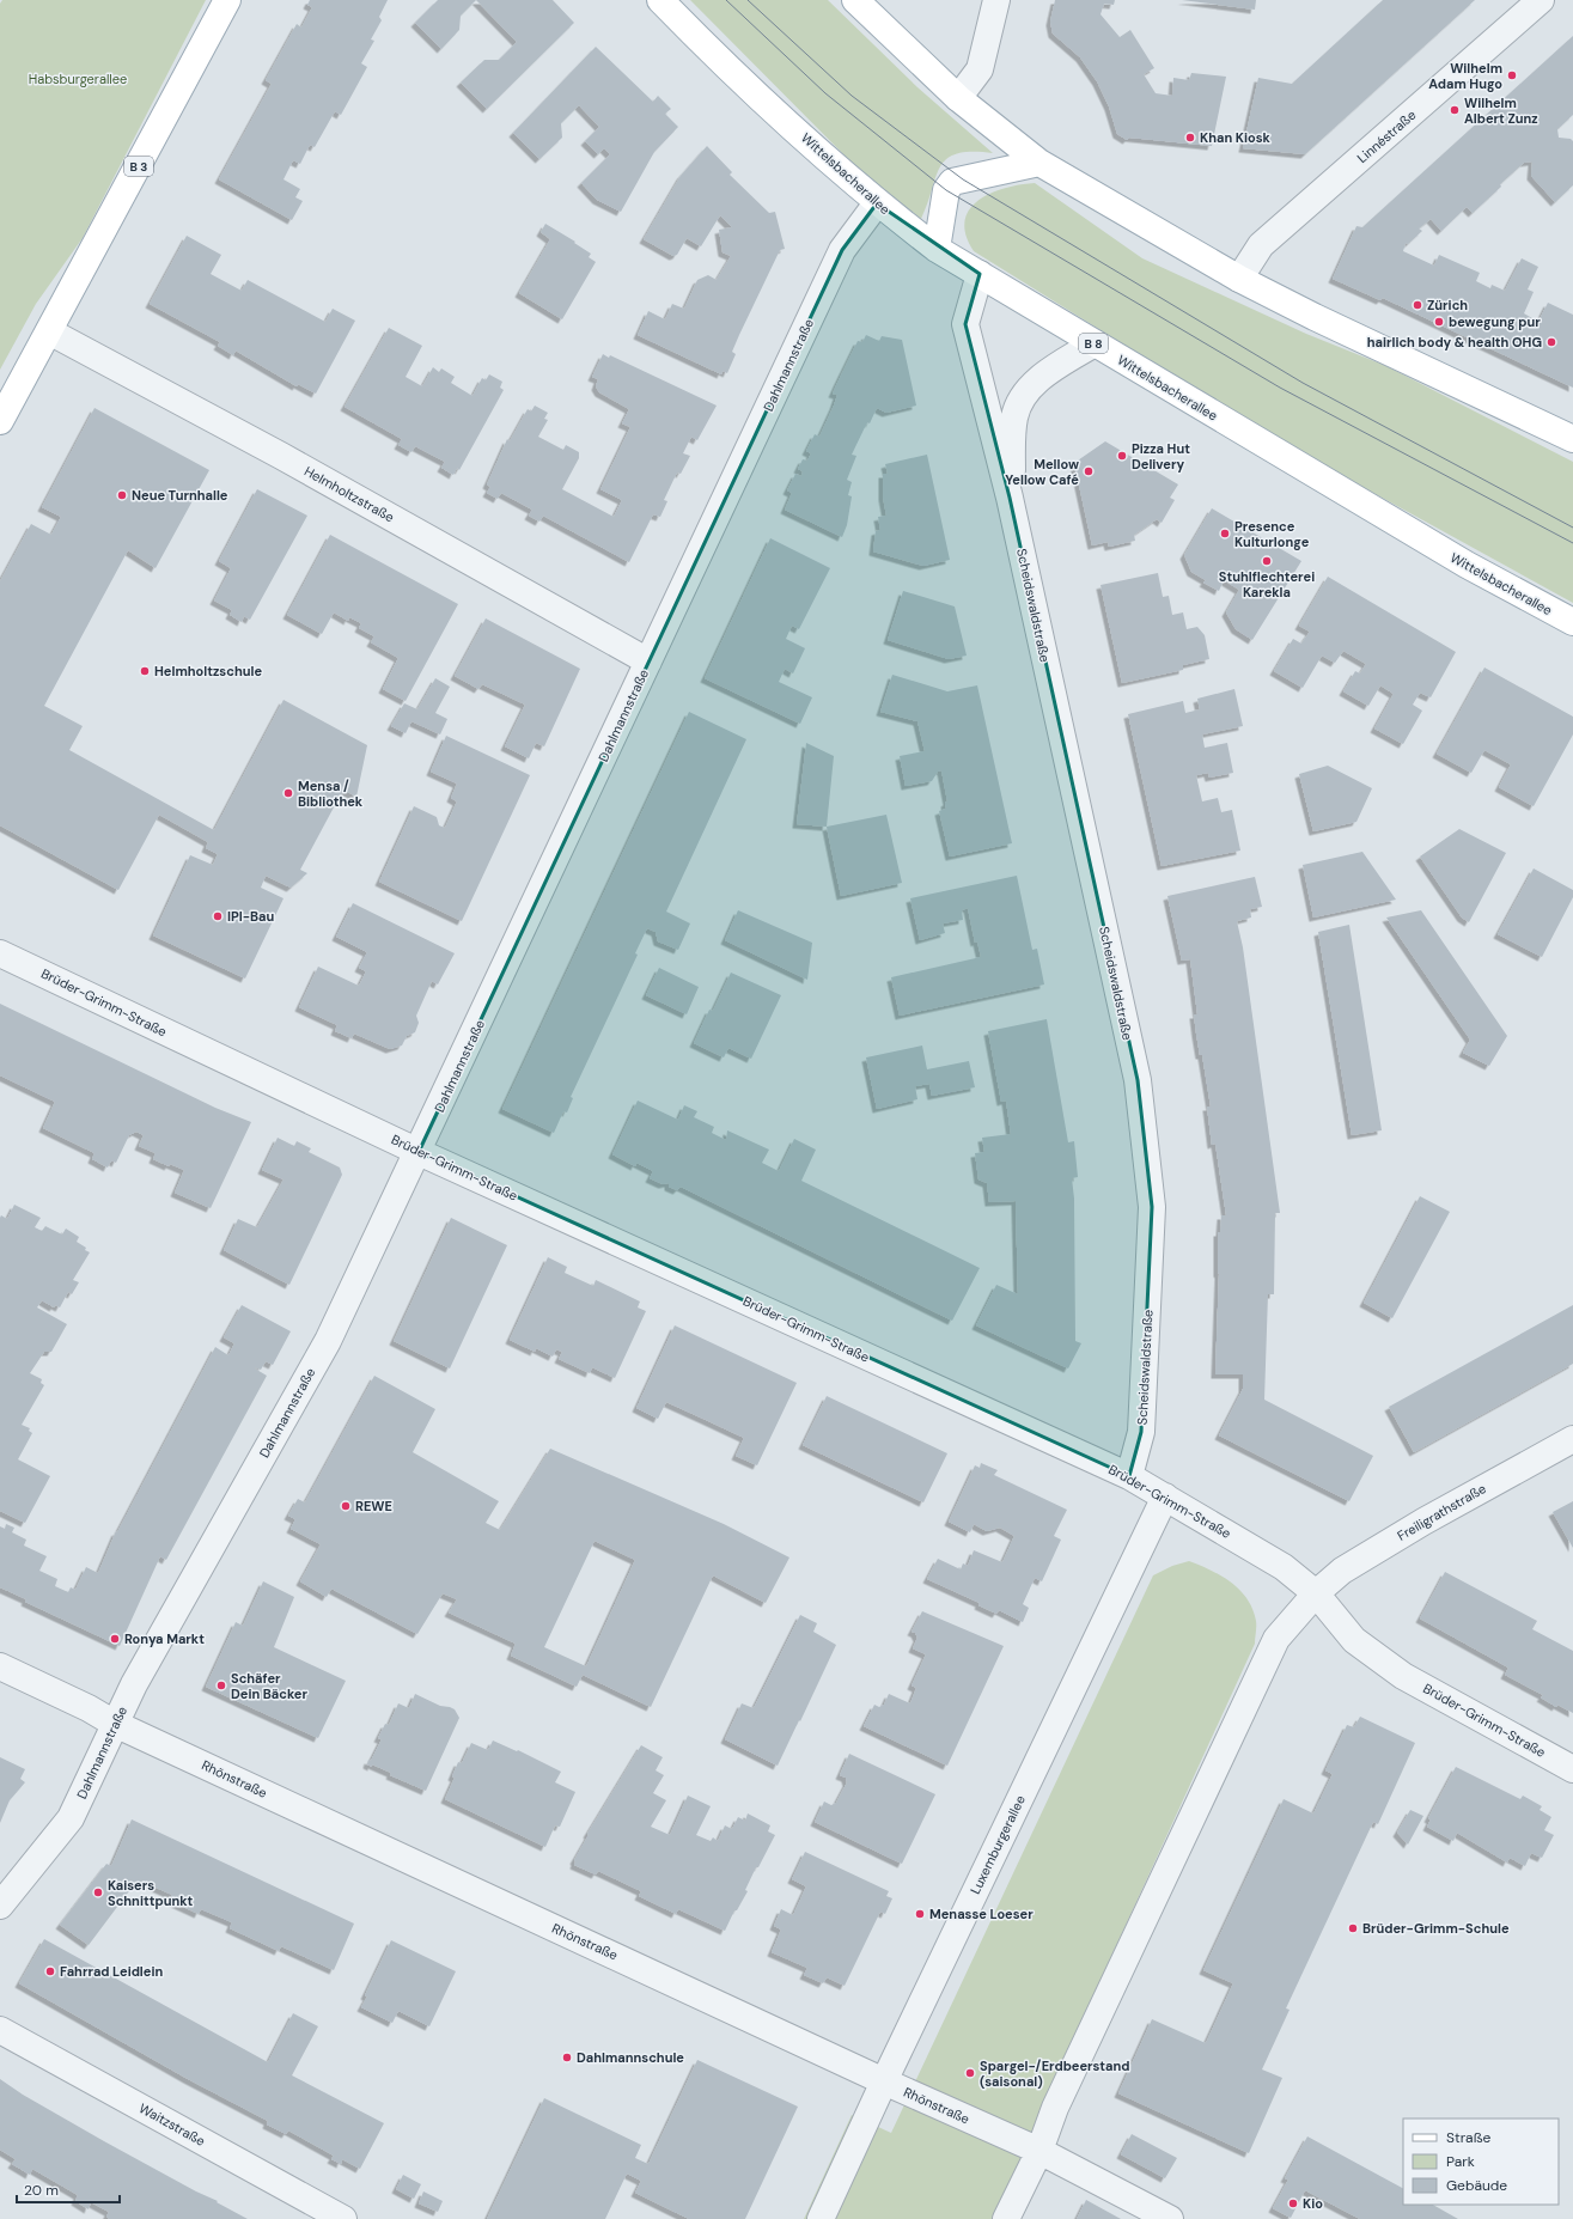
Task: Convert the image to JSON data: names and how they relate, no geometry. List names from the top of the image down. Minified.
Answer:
{"streets":{"main road":["B 3","Wittelsbacherallee","B 8"],"street":["Linnéstraße","Dahlmannstraße","Helmholtzstraße","Scheidswaldstraße","Brüder-Grimm-Straße","Freiligrathstraße","Rhönstraße","Luxemburgerallee","Waitzstraße"]},"crossings":[["B 3","Helmholtzstraße"],["Wittelsbacherallee","Dahlmannstraße"],["Wittelsbacherallee","Scheidswaldstraße"],["Dahlmannstraße","Helmholtzstraße"],["Dahlmannstraße","Brüder-Grimm-Straße"],["Dahlmannstraße","Rhönstraße"],["Scheidswaldstraße","Brüder-Grimm-Straße"],["Brüder-Grimm-Straße","Freiligrathstraße"],["Brüder-Grimm-Straße","Luxemburgerallee"],["Rhönstraße","Luxemburgerallee"]],"parks":["Habsburgerallee"],"places":["Wilhelm Adam Hugo","Wilhelm Albert Zunz","Khan Kiosk","Zürich","bewegung pur","hairlich body & health OHG","Pizza Hut Delivery","Mellow Yellow Café","Neue Turnhalle","Presence Kulturlonge","Stuhlflechterei Karekla","Helmholtzschule","Mensa / Bibliothek","IPI-Bau","REWE","Ronya Markt","Schäfer Dein Bäcker","Kaisers Schnittpunkt","Menasse Loeser","Brüder-Grimm-Schule","Fahrrad Leidlein","Dahlmannschule","Spargel-/Erdbeerstand (saisonal)","Kio"],"legend":["Straße","Park","Gebäude"],"scale_bar":"20 m"}
